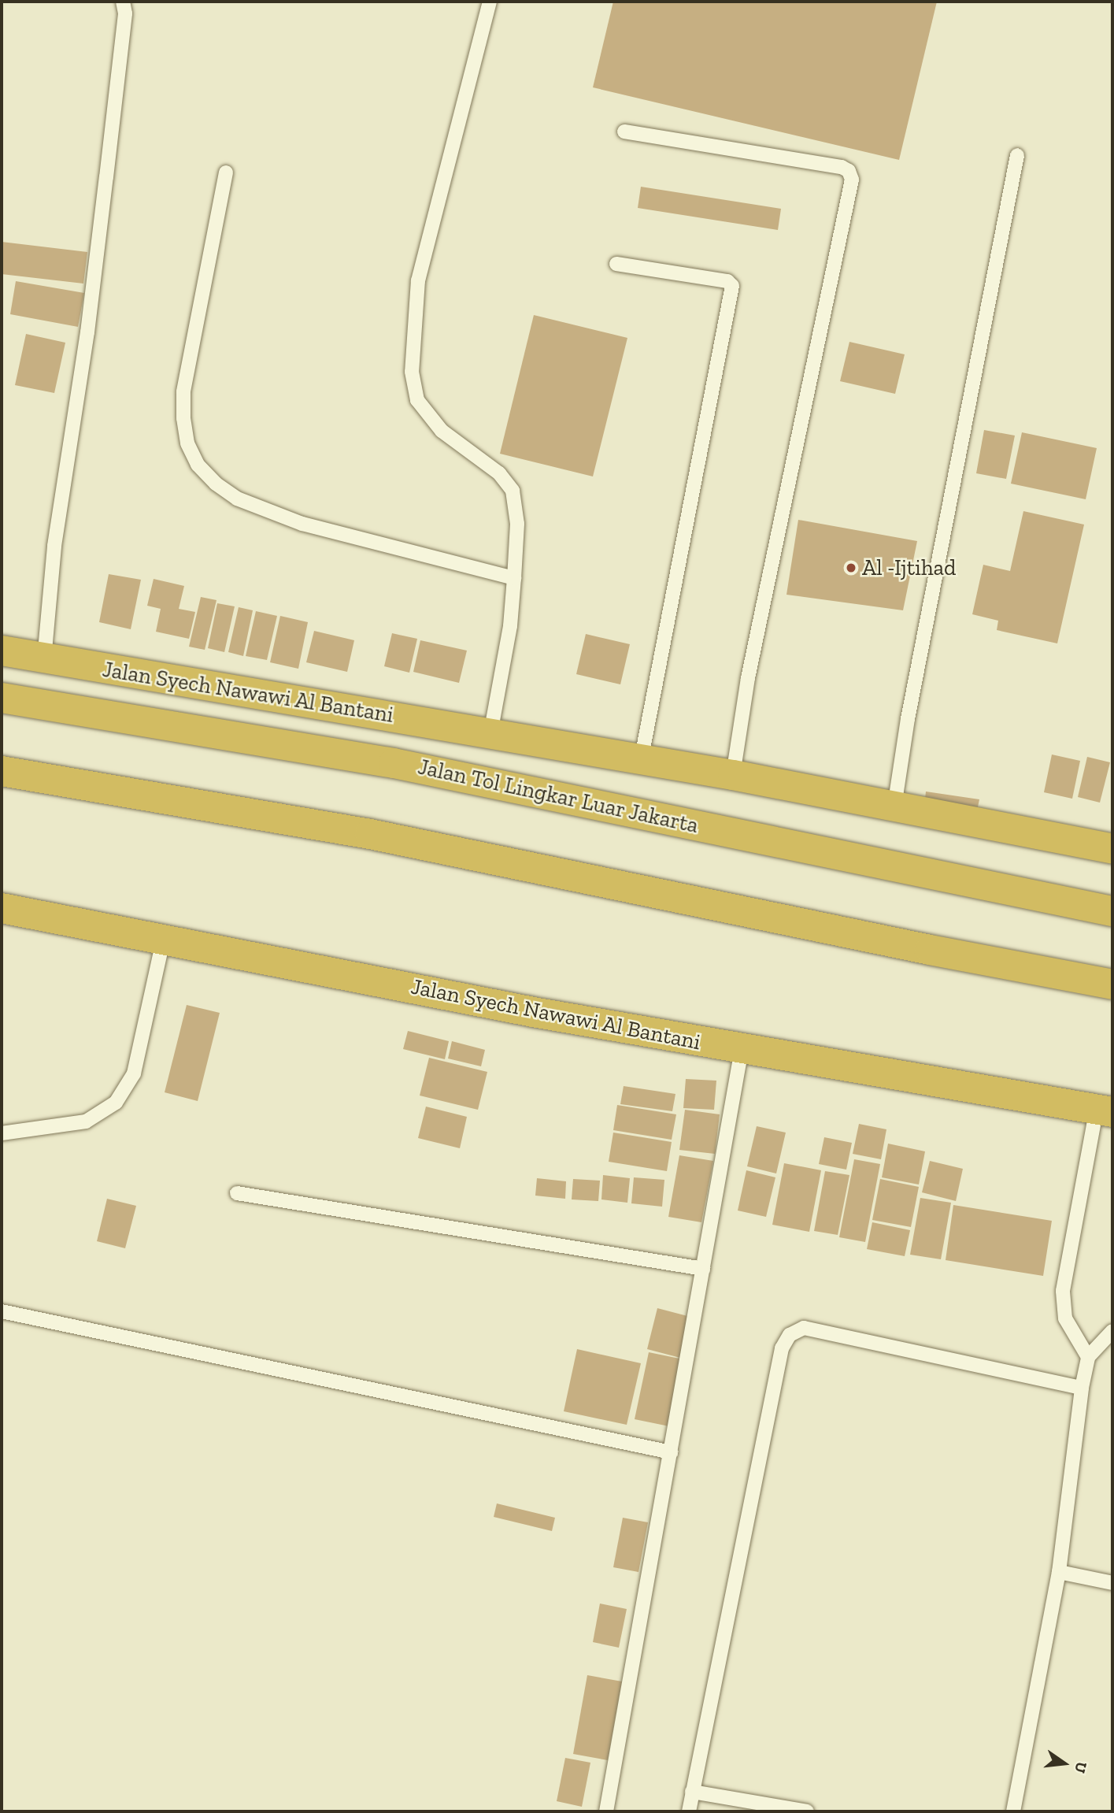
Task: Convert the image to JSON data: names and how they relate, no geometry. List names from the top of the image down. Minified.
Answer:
{"streets":{"highway":["Jalan Syech Nawawi Al Bantani","Jalan Tol Lingkar Luar Jakarta"]},"places":["Al -Ijtihad"],"north":"right"}
